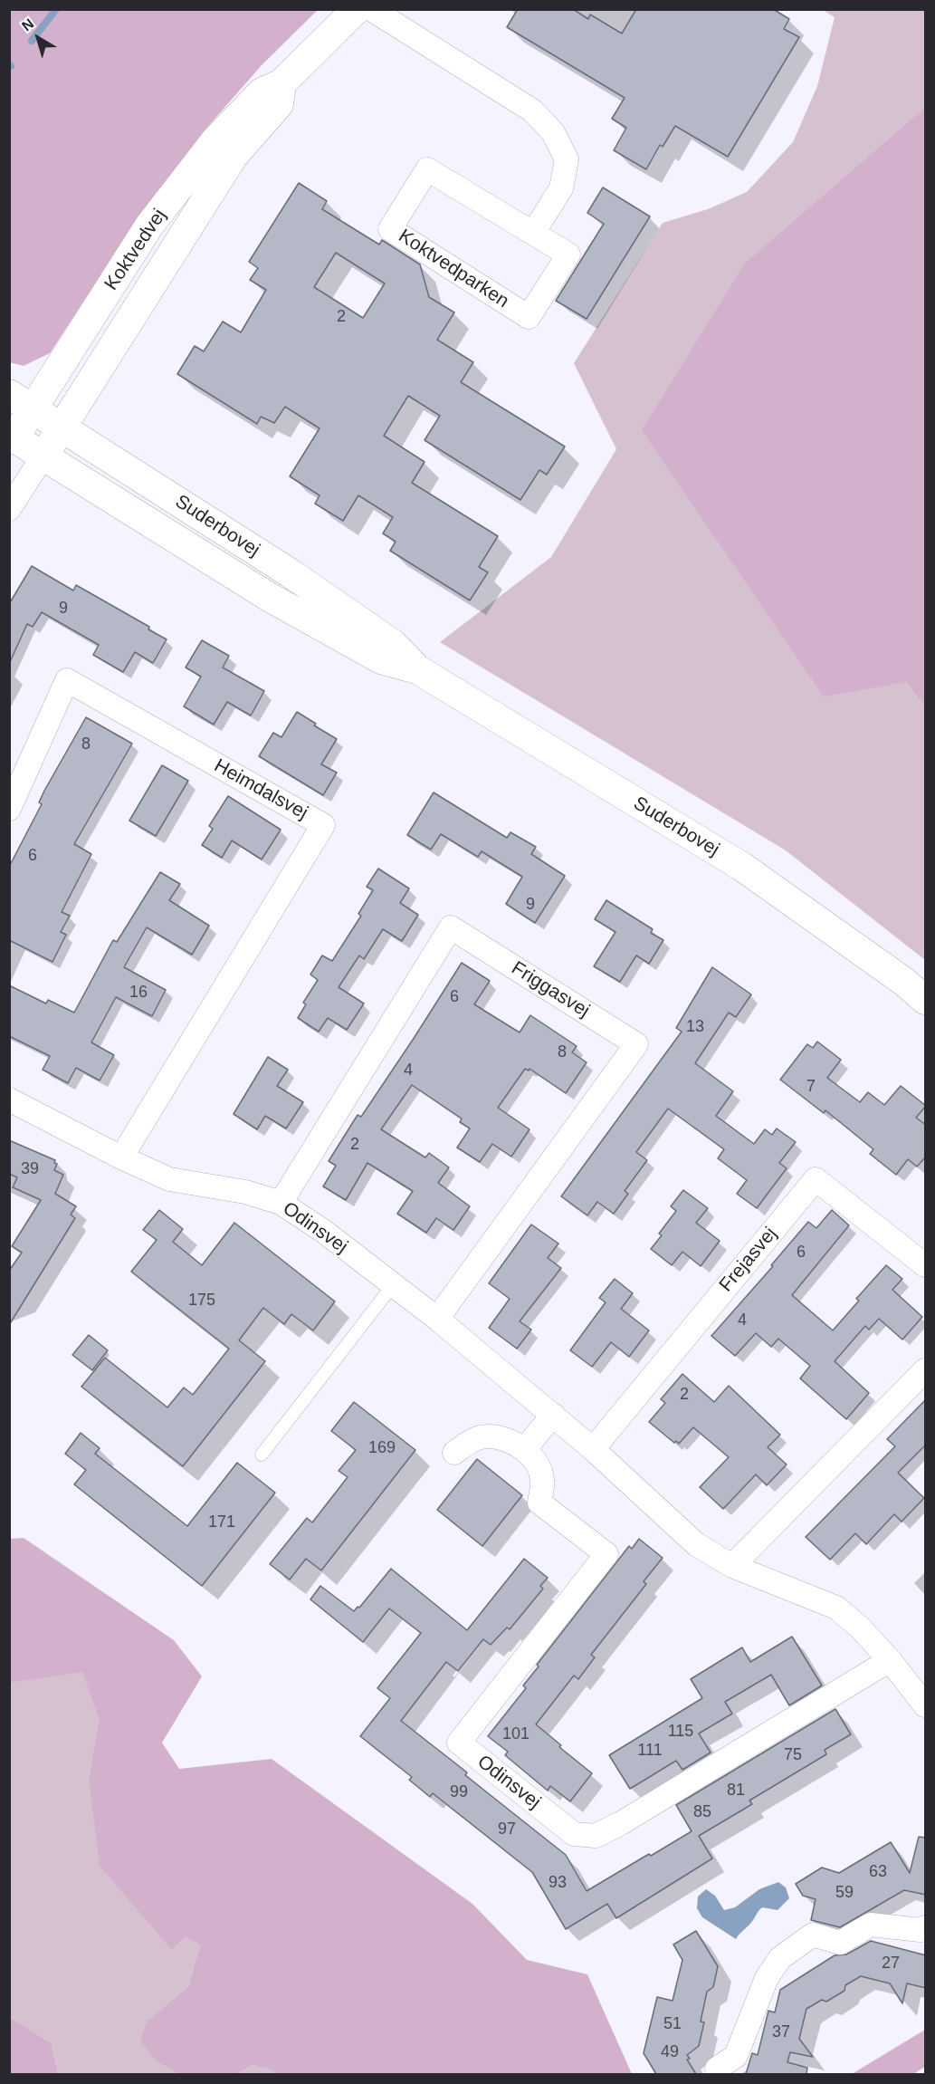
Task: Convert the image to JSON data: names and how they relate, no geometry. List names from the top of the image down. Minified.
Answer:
{"streets":{"street":["Koktvedvej","Koktvedparken","Suderbovej","Heimdalsvej","Friggasvej","Odinsvej","Frejasvej"]},"crossings":[["Koktvedvej","Suderbovej"],["Heimdalsvej","Odinsvej"],["Friggasvej","Odinsvej"],["Odinsvej","Frejasvej"]],"house_numbers":["2","9","8","6","9","16","6","13","8","4","7","2","39","6","175","4","2","169","171","115","101","111","75","81","99","85","97","63","93","59","27","51","37","49"],"north":"top left"}
